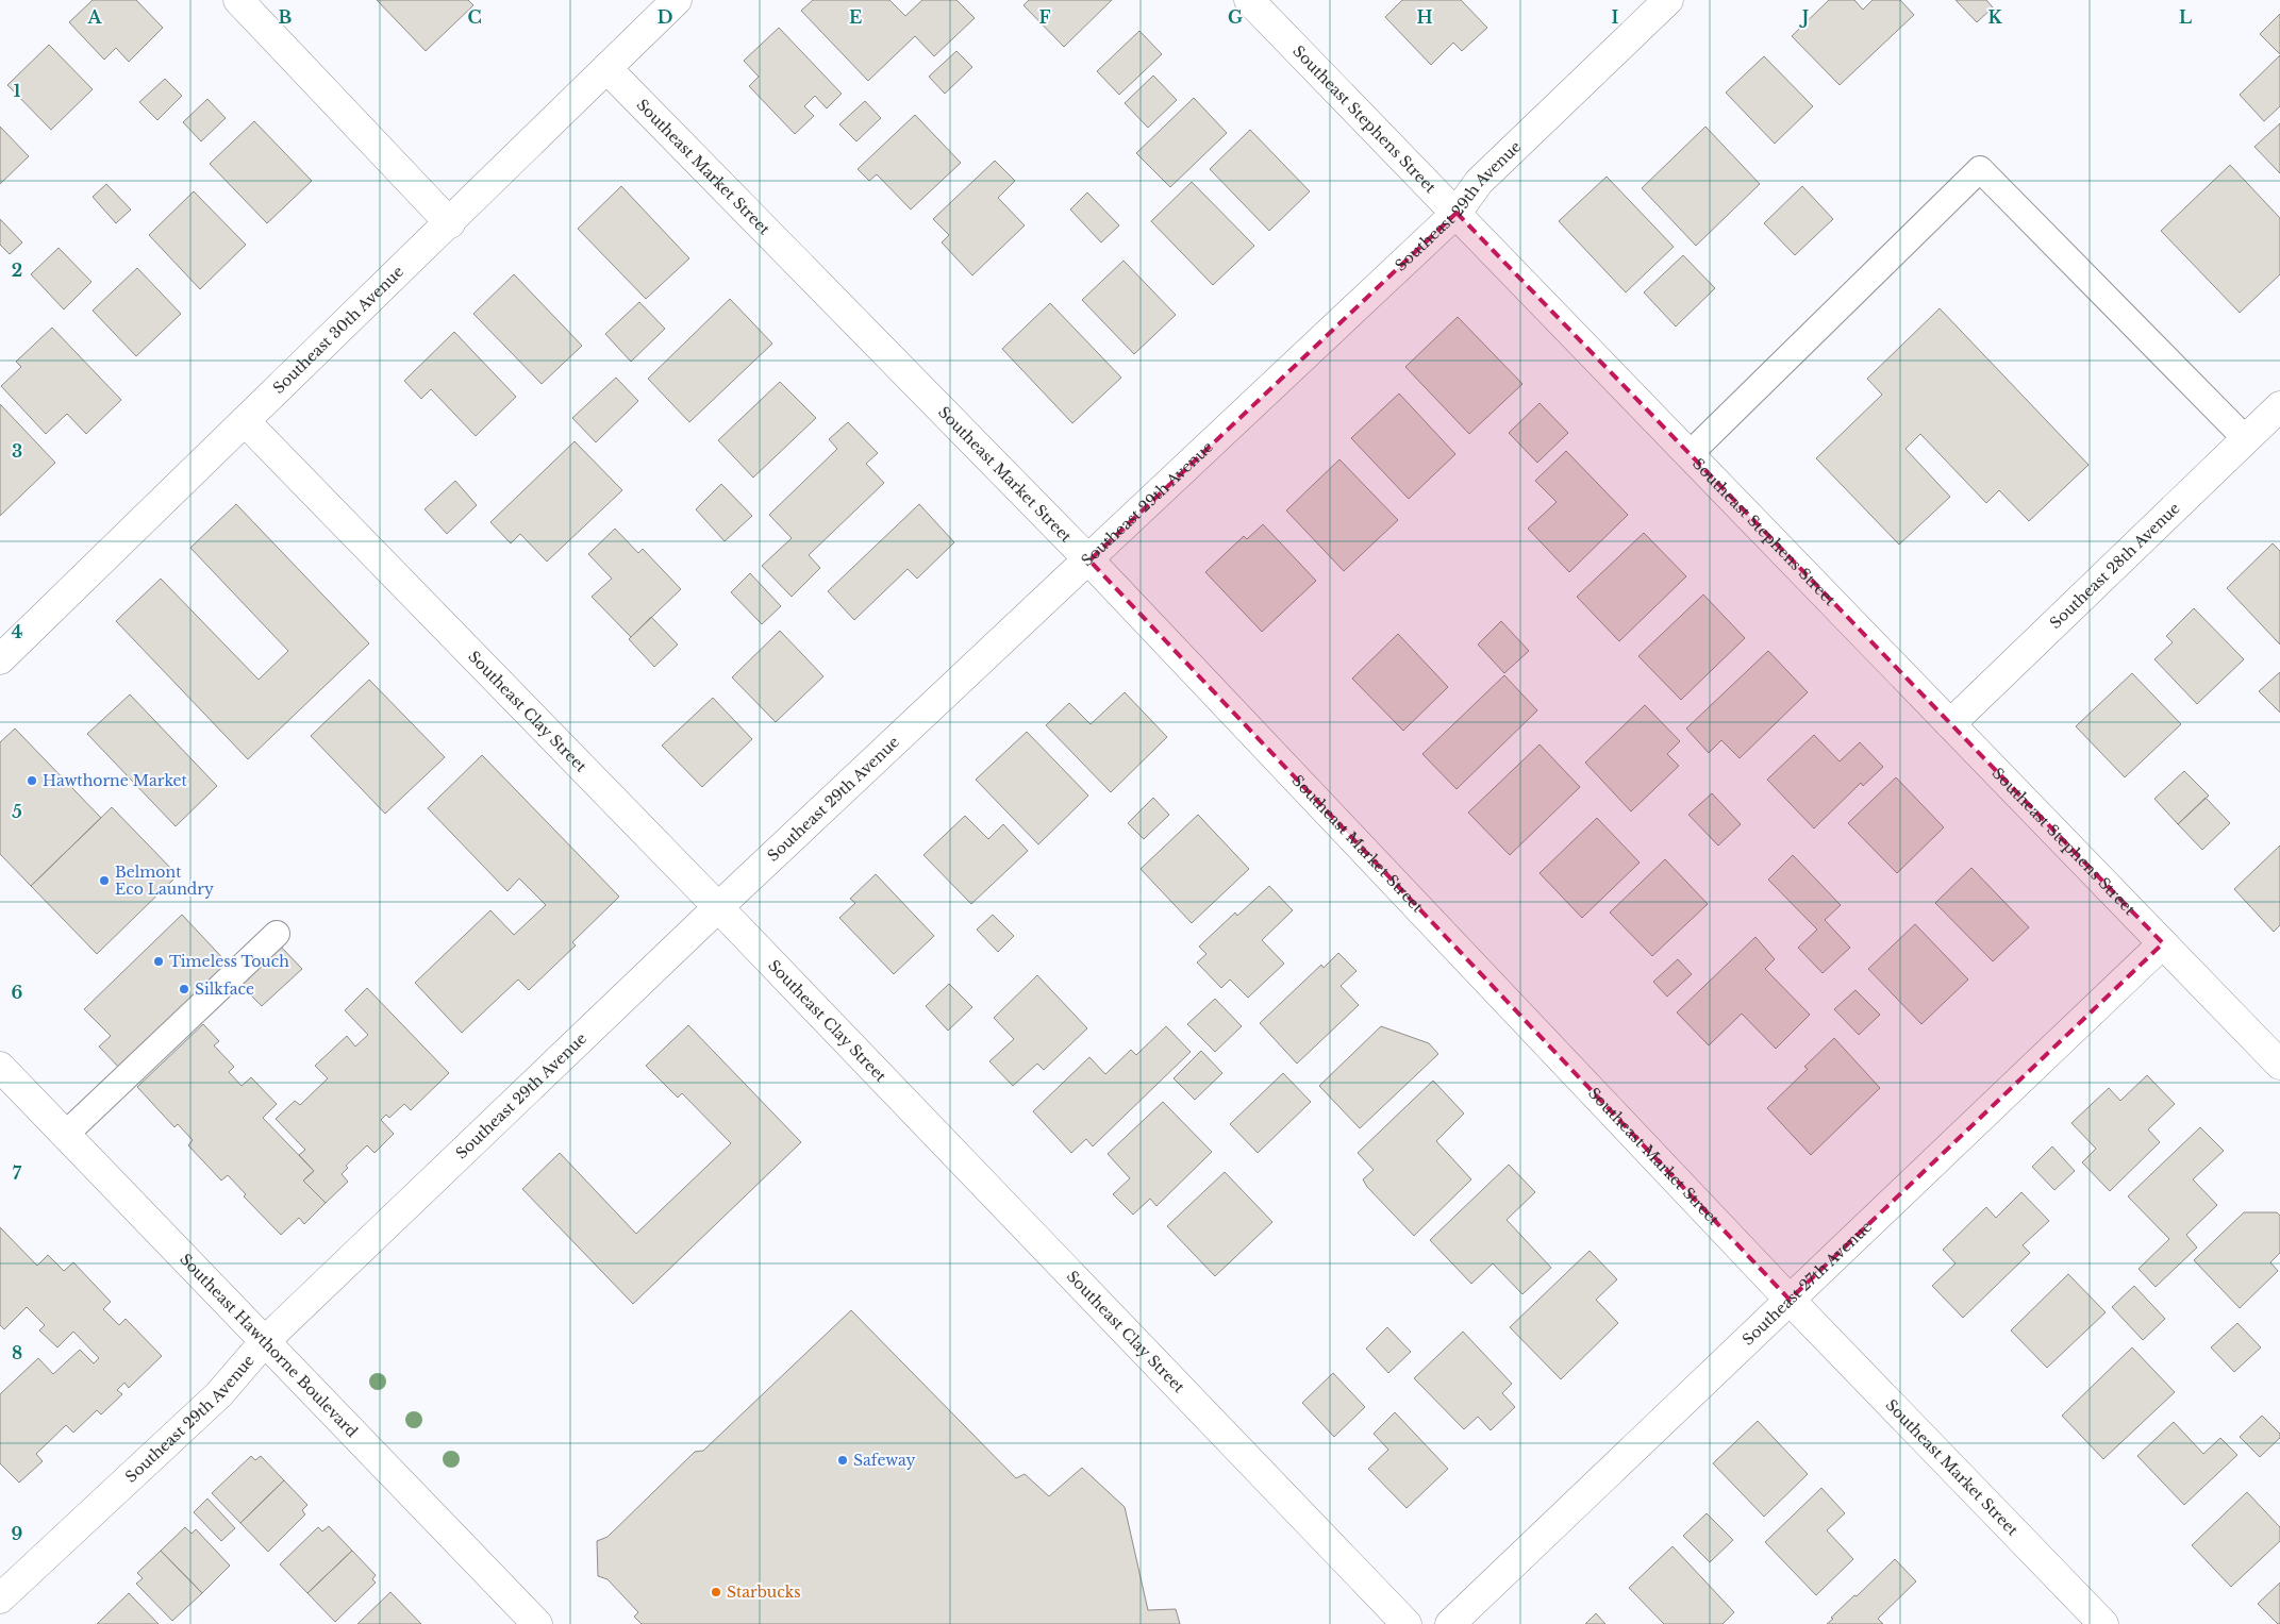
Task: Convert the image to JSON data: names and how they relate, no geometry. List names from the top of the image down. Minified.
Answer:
{"streets":{"street":["Southeast Stephens Street","Southeast Market Street","Southeast 29th Avenue","Southeast 30th Avenue","Southeast 28th Avenue","Southeast Clay Street","Southeast 27th Avenue","Southeast Hawthorne Boulevard"]},"crossings":[["Southeast Stephens Street","Southeast 29th Avenue"],["Southeast Stephens Street","Southeast 28th Avenue"],["Southeast Stephens Street","Southeast 27th Avenue"],["Southeast Market Street","Southeast 29th Avenue"],["Southeast Market Street","Southeast 30th Avenue"],["Southeast Market Street","Southeast 27th Avenue"],["Southeast 29th Avenue","Southeast Clay Street"],["Southeast 29th Avenue","Southeast Hawthorne Boulevard"],["Southeast 30th Avenue","Southeast Clay Street"]],"places":["Hawthorne Market","Belmont Eco Laundry","Timeless Touch","Silkface","Safeway","Starbucks"],"grid":{"columns":["A","B","C","D","E","F","G","H","I","J","K","L"],"rows":["1","2","3","4","5","6","7","8","9"]}}
